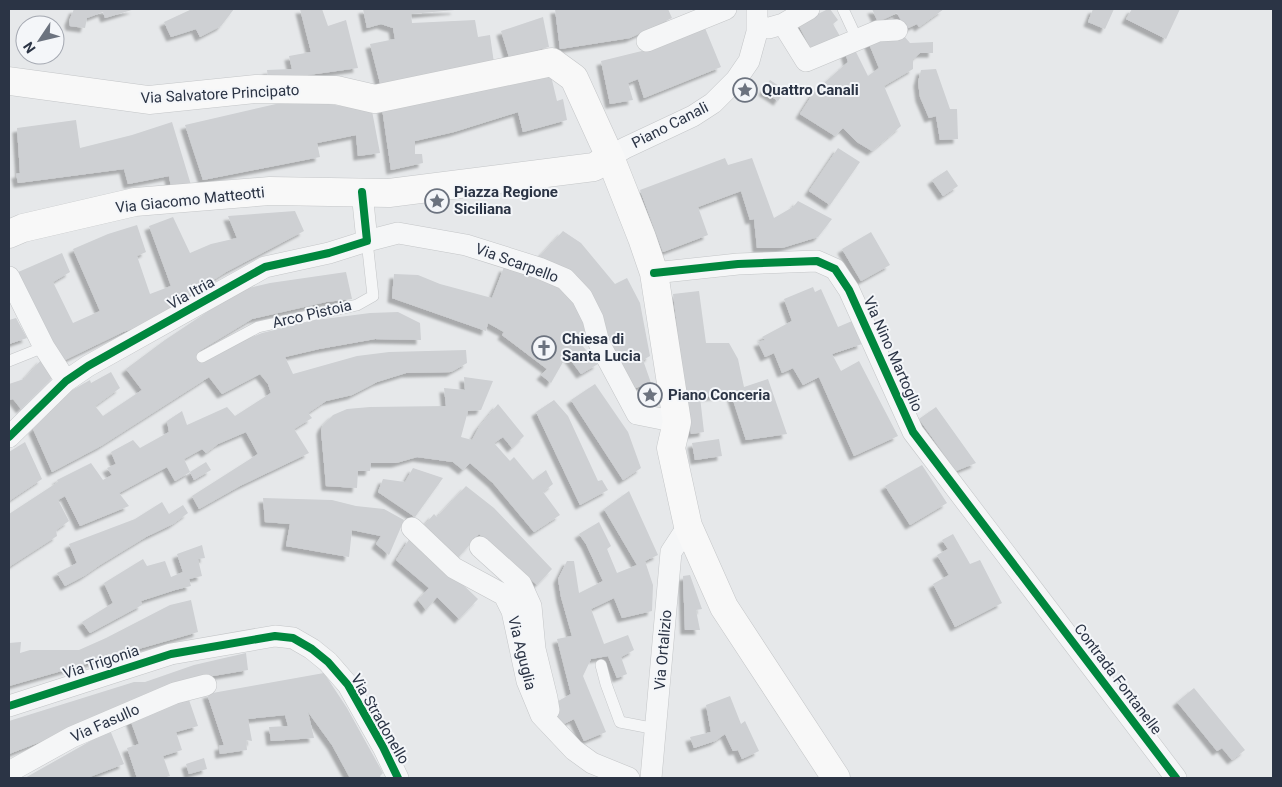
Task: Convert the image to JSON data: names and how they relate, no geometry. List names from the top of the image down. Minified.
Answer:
{"streets":{"main road":["Via Salvatore Principato","Via Giacomo Matteotti"],"street":["Piano Canali","Via Scarpello","Via Itria","Via Nino Martoglio","Via Ortalizio","Via Aguglia","Via Trigonia","Contrada Fontanelle","Via Stradonello","Via Fasullo"],"lane":["Arco Pistoia"]},"crossings":[["Via Salvatore Principato","Piano Canali"],["Via Salvatore Principato","Via Scarpello"],["Via Salvatore Principato","Via Nino Martoglio"],["Via Scarpello","Via Itria"],["Via Scarpello","Arco Pistoia"],["Via Itria","Arco Pistoia"],["Via Nino Martoglio","Contrada Fontanelle"],["Via Trigonia","Via Stradonello"]],"places":{"place":["Quattro Canali","Piazza Regione Siciliana","Piano Conceria"],"church":["Chiesa di Santa Lucia"]},"north":"bottom left"}
